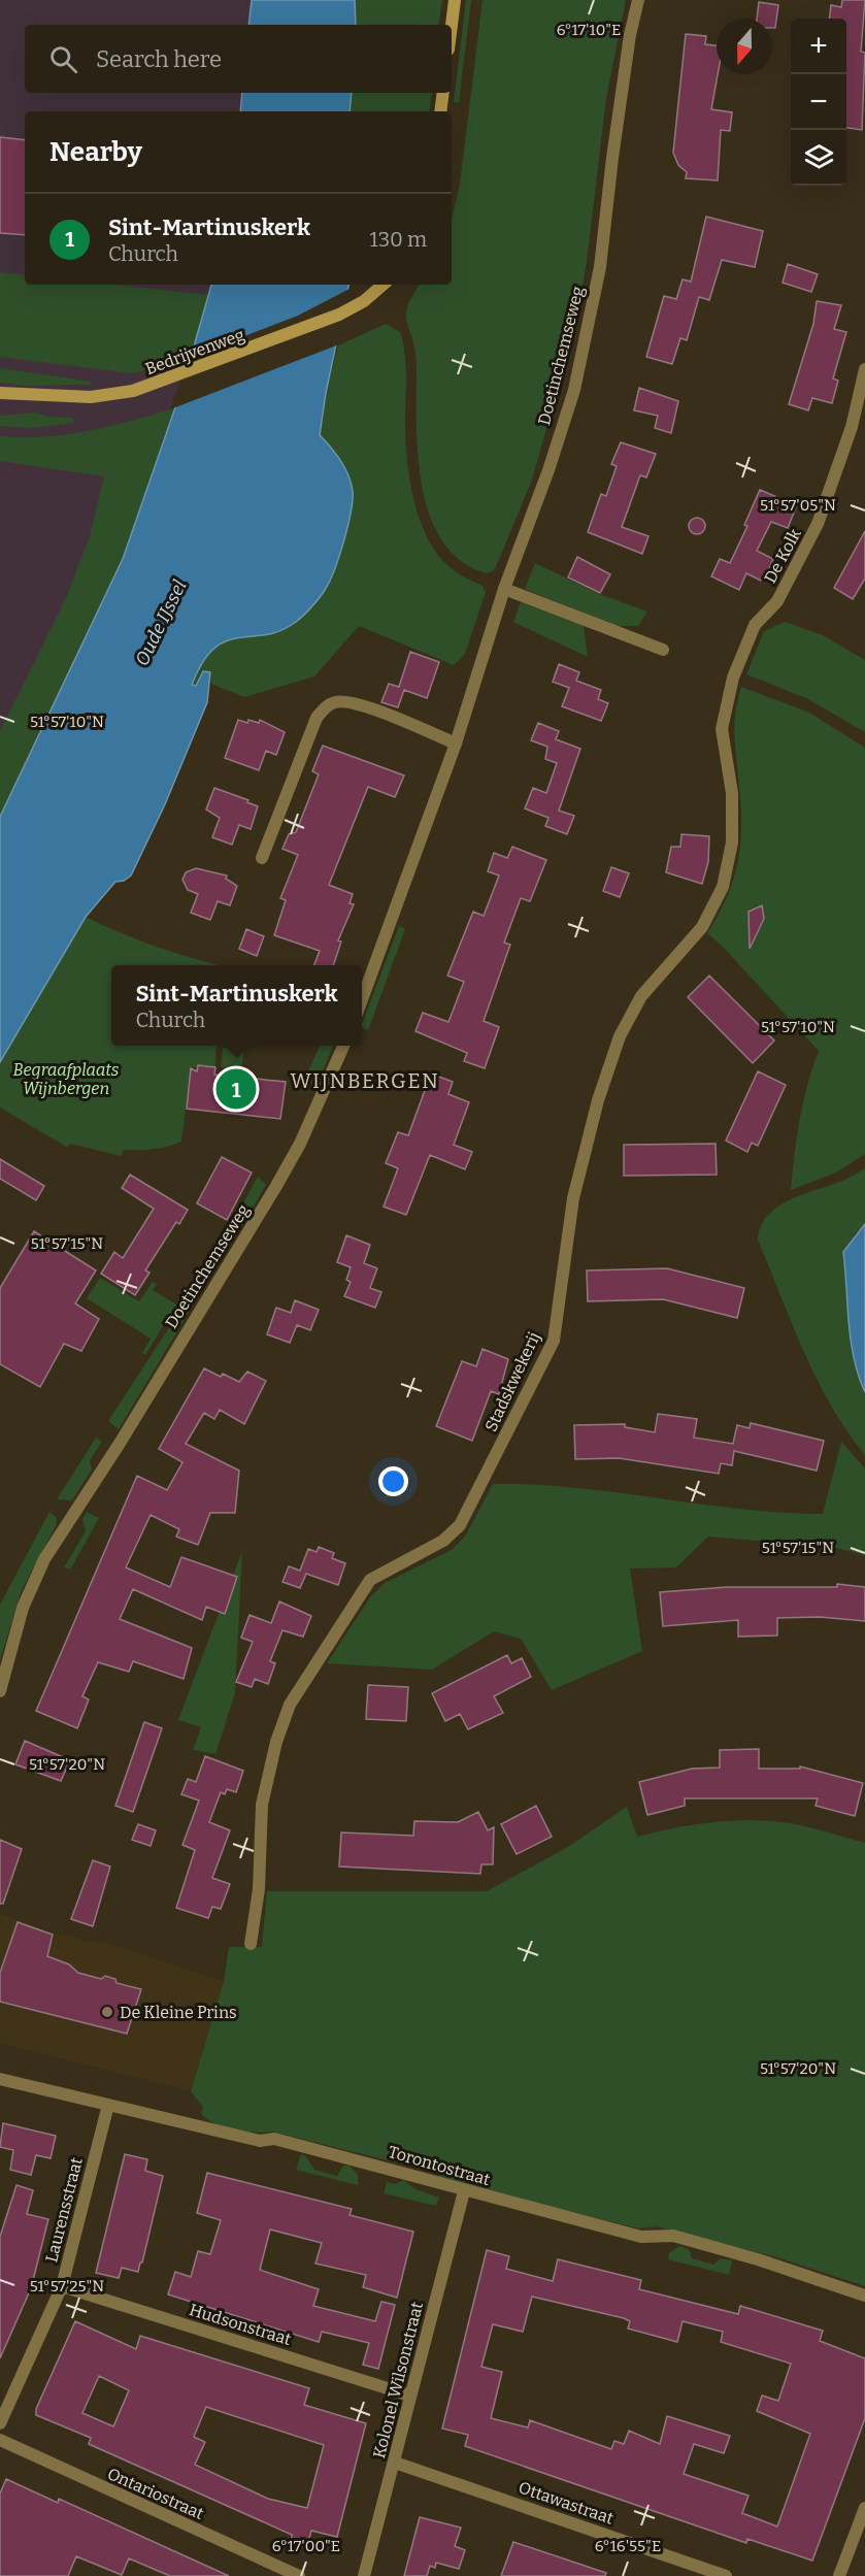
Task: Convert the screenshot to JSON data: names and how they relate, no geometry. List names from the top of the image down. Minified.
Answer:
{"streets":{"main road":["Bedrijvenweg"],"street":["Doetinchemseweg","De Kolk","Stadskwekerij","Torontostraat","Laurensstraat","Hudsonstraat","Kolonel Wilsonstraat","Ontariostraat","Ottawastraat"]},"crossings":[["De Kolk","Stadskwekerij"],["Torontostraat","Laurensstraat"],["Torontostraat","Kolonel Wilsonstraat"],["Laurensstraat","Hudsonstraat"],["Hudsonstraat","Kolonel Wilsonstraat"],["Kolonel Wilsonstraat","Ottawastraat"]],"districts":["WIJNBERGEN"],"water":["Oude IJssel"],"parks":["Begraafplaats Wijnbergen"],"places":["De Kleine Prins"],"north":"bottom","page":{"map_buttons":["+","−"],"search":"Search here","heading":"Nearby","list":[{"mark":"1","name":"Sint-Martinuskerk","note":"Church","value":"130 m"}],"popup":["Sint-Martinuskerk","Church"],"pins":"1"},"coordinates":["6°17'10\"E","51°57'05\"N","51°57'10\"N","51°57'15\"N","51°57'20\"N","51°57'25\"N","6°17'00\"E","6°16'55\"E"]}
